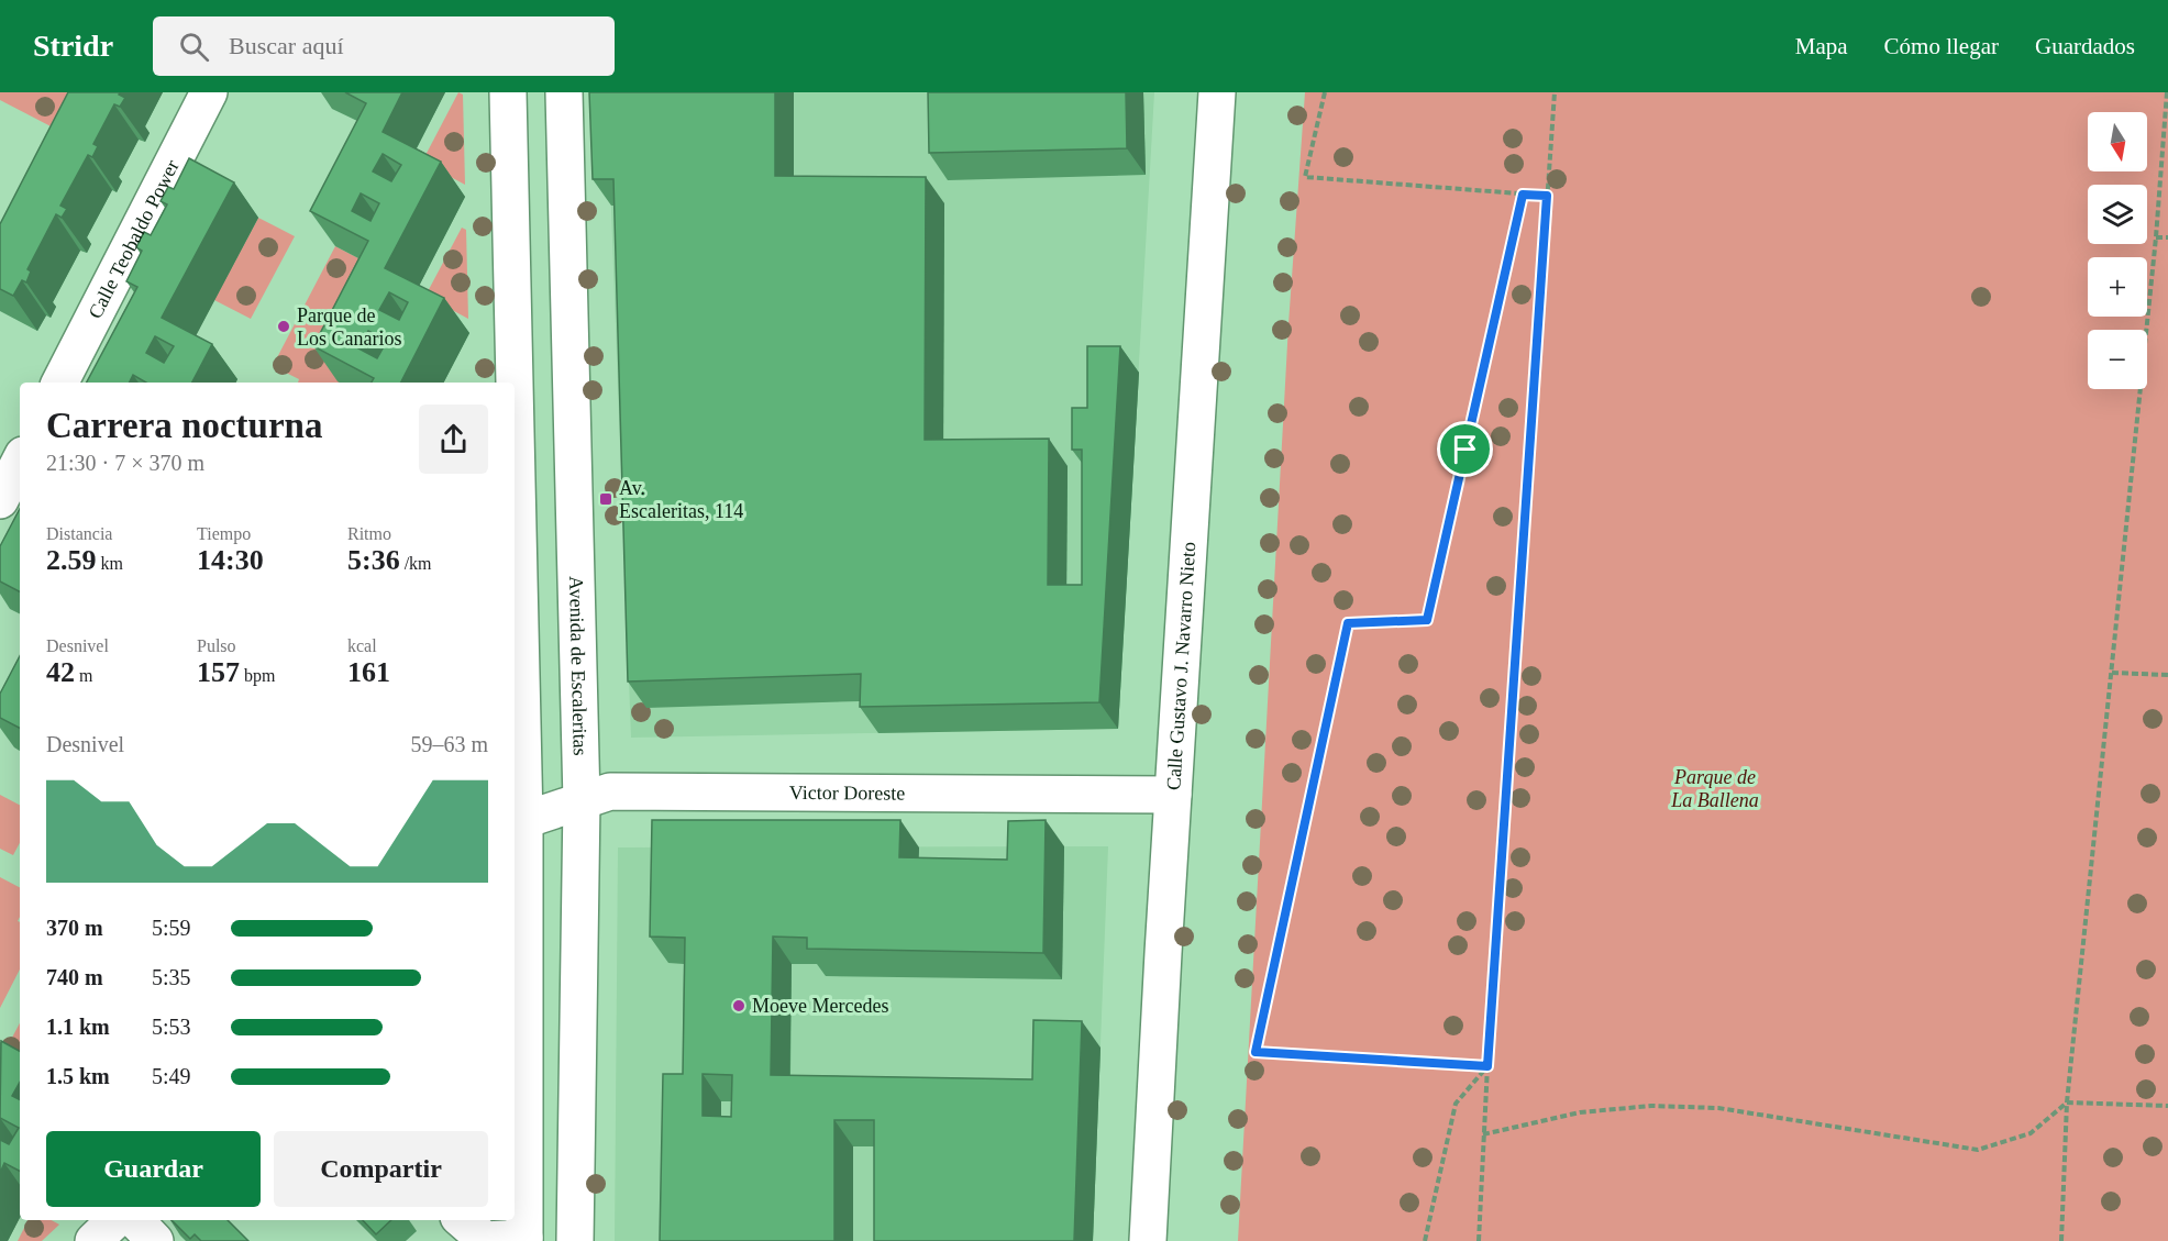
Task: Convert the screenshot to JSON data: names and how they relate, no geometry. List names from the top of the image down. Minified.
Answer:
{"streets":{"street":["Calle Teobaldo Power","Avenida de Escaleritas","Calle Gustavo J. Navarro Nieto","Victor Doreste"]},"crossings":[["Avenida de Escaleritas","Victor Doreste"],["Calle Gustavo J. Navarro Nieto","Victor Doreste"]],"parks":["Parque de La Ballena"],"places":{"other":["Parque de Los Canarios","Moeve Mercedes"],"transit":["Av. Escaleritas, 114"]},"north":"bottom","page":{"header":"Stridr","search":"Buscar aquí","nav":["Mapa","Cómo llegar","Guardados"],"map_buttons":["+","−"],"heading":["Carrera nocturna","21:30 · 7 × 370 m"],"stats":[["Distancia","2.59 km"],["Tiempo","14:30"],["Ritmo","5:36 /km"],["Desnivel","42 m"],["Pulso","157 bpm"],["kcal","161"]],"chart":["Desnivel","59–63 m"],"list":[{"name":"370 m","note":"5:59"},{"name":"740 m","note":"5:35"},{"name":"1.1 km","note":"5:53"},{"name":"1.5 km","note":"5:49"}],"buttons":["Guardar","Compartir"]}}
